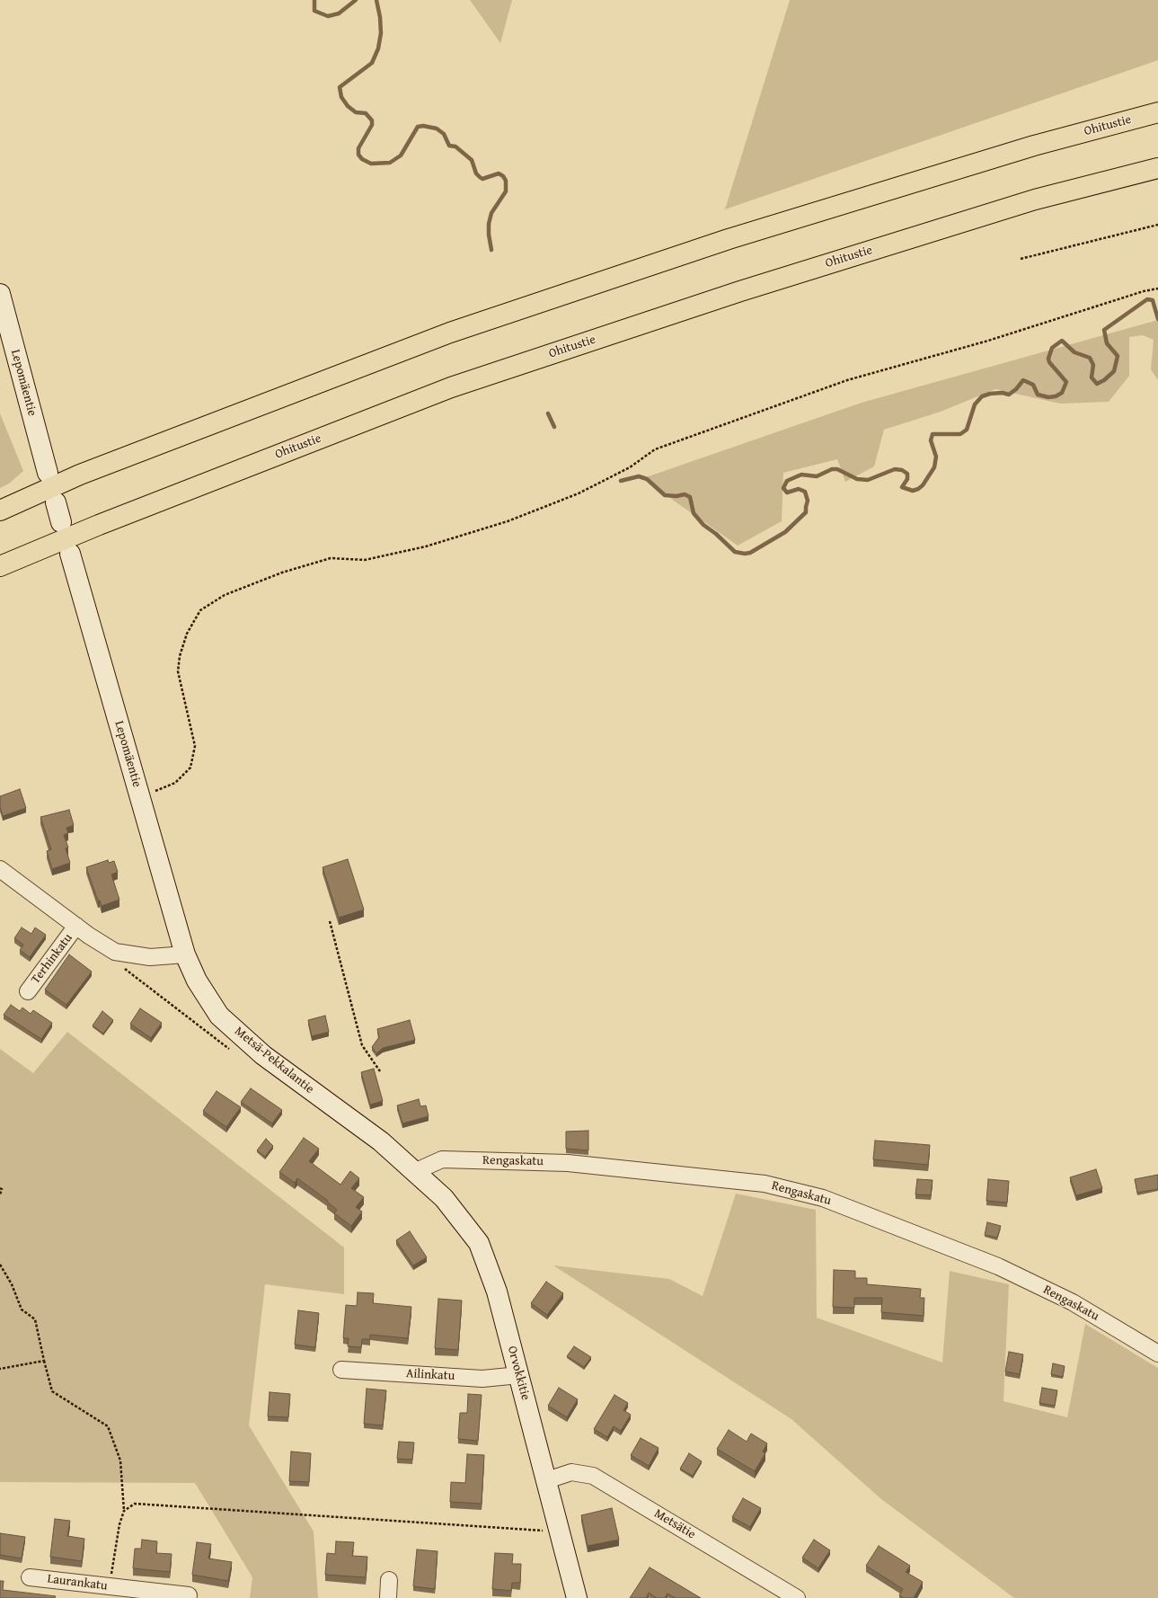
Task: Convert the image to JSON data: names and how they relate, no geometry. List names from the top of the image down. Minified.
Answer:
{"streets":{"highway":["Ohitustie"],"street":["Lepomäentie","Terhinkatu","Metsä-Pekkalantie","Rengaskatu","Orvokkitie","Ailinkatu","Metsätie","Laurankatu"]},"crossings":[["Lepomäentie","Metsä-Pekkalantie"],["Metsä-Pekkalantie","Rengaskatu"],["Metsä-Pekkalantie","Orvokkitie"],["Rengaskatu","Orvokkitie"],["Orvokkitie","Ailinkatu"],["Orvokkitie","Metsätie"]]}
